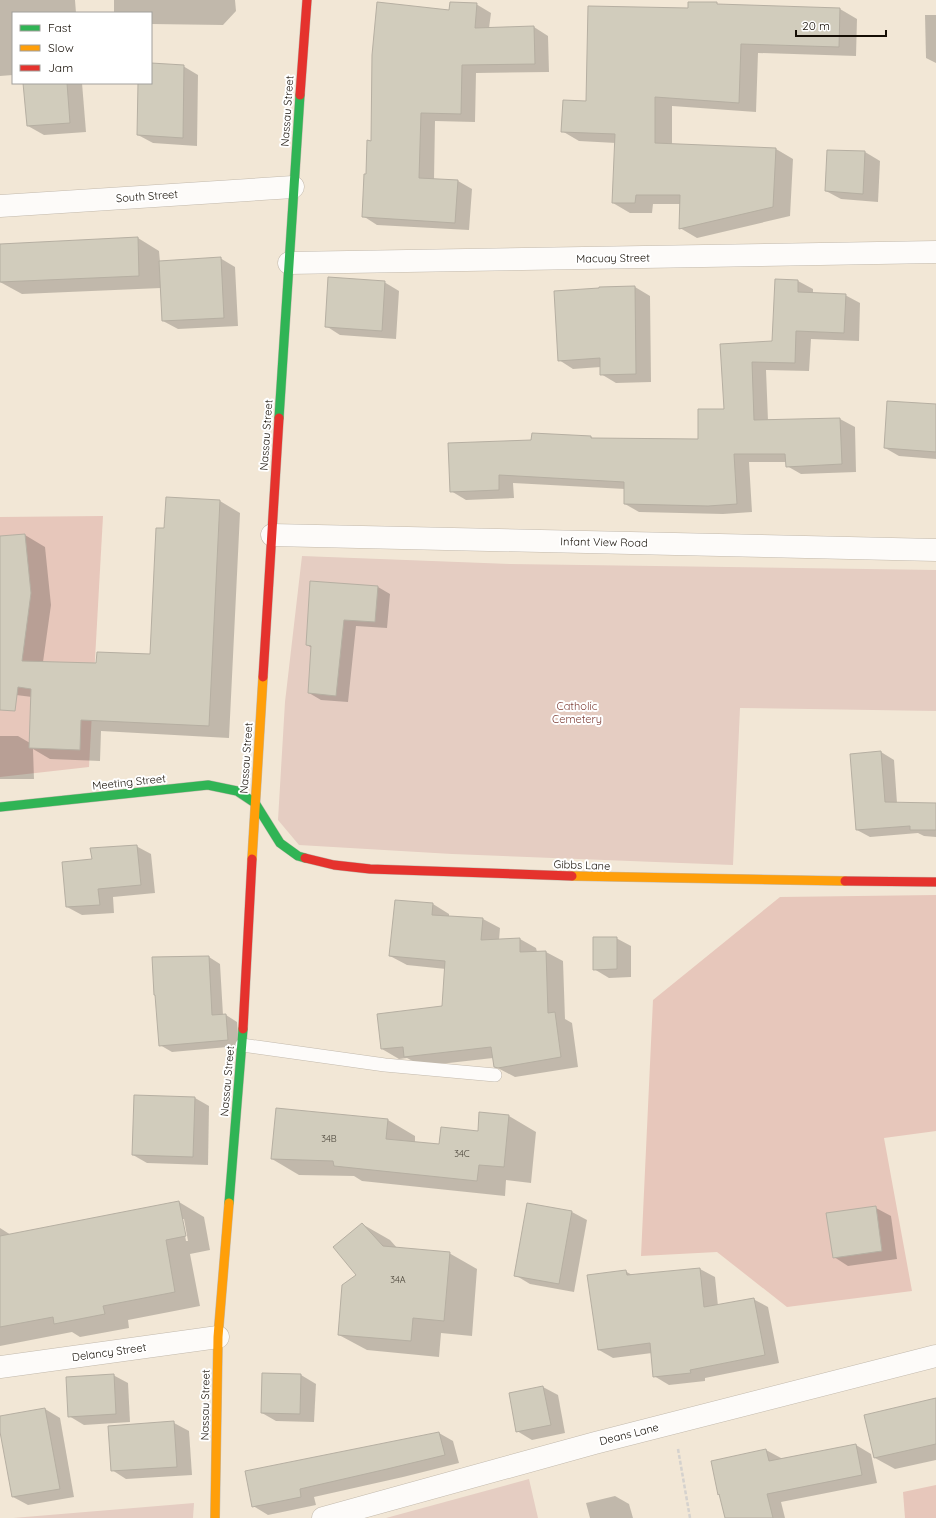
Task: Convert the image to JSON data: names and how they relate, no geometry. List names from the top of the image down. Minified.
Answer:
{"streets":{"main road":["Nassau Street","Meeting Street","Gibbs Lane"],"street":["South Street","Macuay Street","Infant View Road","Delancy Street","Deans Lane"]},"crossings":[["Nassau Street","South Street"],["Nassau Street","Macuay Street"],["Nassau Street","Infant View Road"],["Nassau Street","Meeting Street"],["Nassau Street","Gibbs Lane"],["Nassau Street","Delancy Street"],["Meeting Street","Gibbs Lane"]],"parks":["Catholic Cemetery"],"house_numbers":["34B","34C","34A"],"legend":["Fast","Slow","Jam"],"scale_bar":"20 m"}
